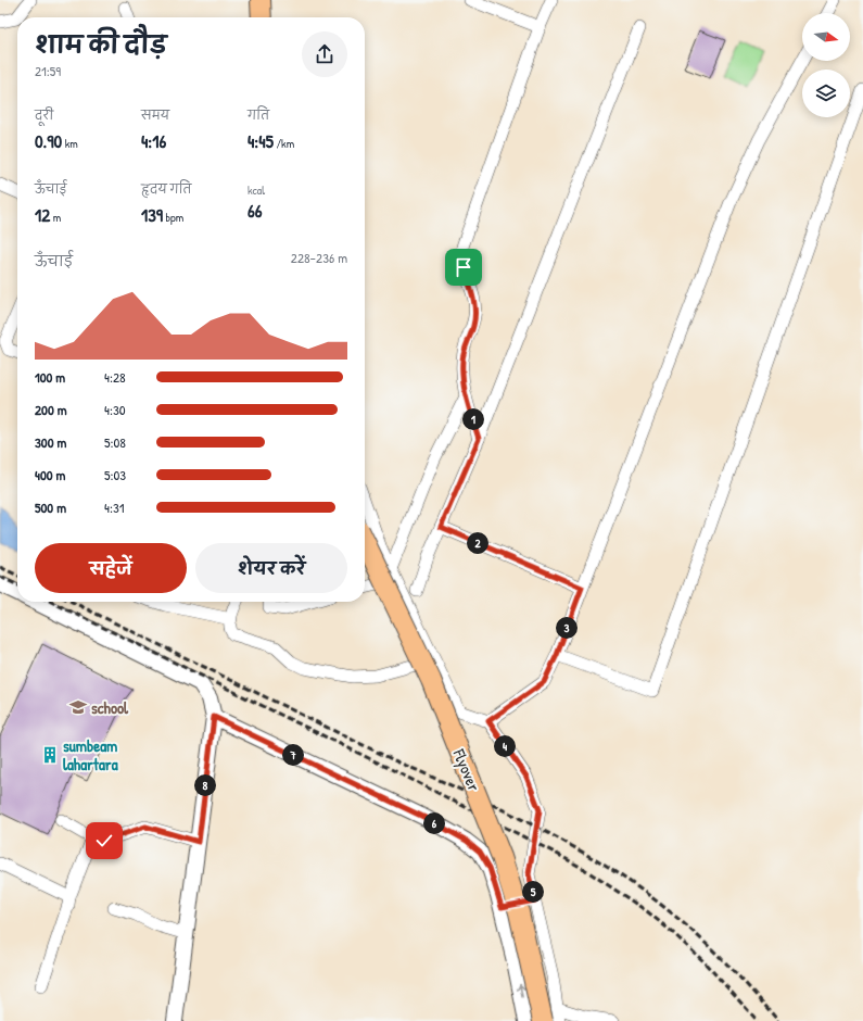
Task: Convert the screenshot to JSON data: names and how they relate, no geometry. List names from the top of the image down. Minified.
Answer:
{"streets":{"highway":["Flyover"]},"places":{"school or university":["school"],"building":["sumbeam lahartara"]},"north":"right","page":{"heading":["शाम की दौड़","21:59"],"stats":[["दूरी","0.90 km"],["समय","4:16"],["गति","4:45 /km"],["ऊँचाई","12 m"],["हृदय गति","139 bpm"],["kcal","66"]],"chart":["ऊँचाई","228–236 m"],"list":[{"name":"100 m","note":"4:28"},{"name":"200 m","note":"4:30"},{"name":"300 m","note":"5:08"},{"name":"400 m","note":"5:03"},{"name":"500 m","note":"4:31"}],"pins":["1","2","3","4","7","8","6","5"],"buttons":["सहेजें","शेयर करें"]}}
